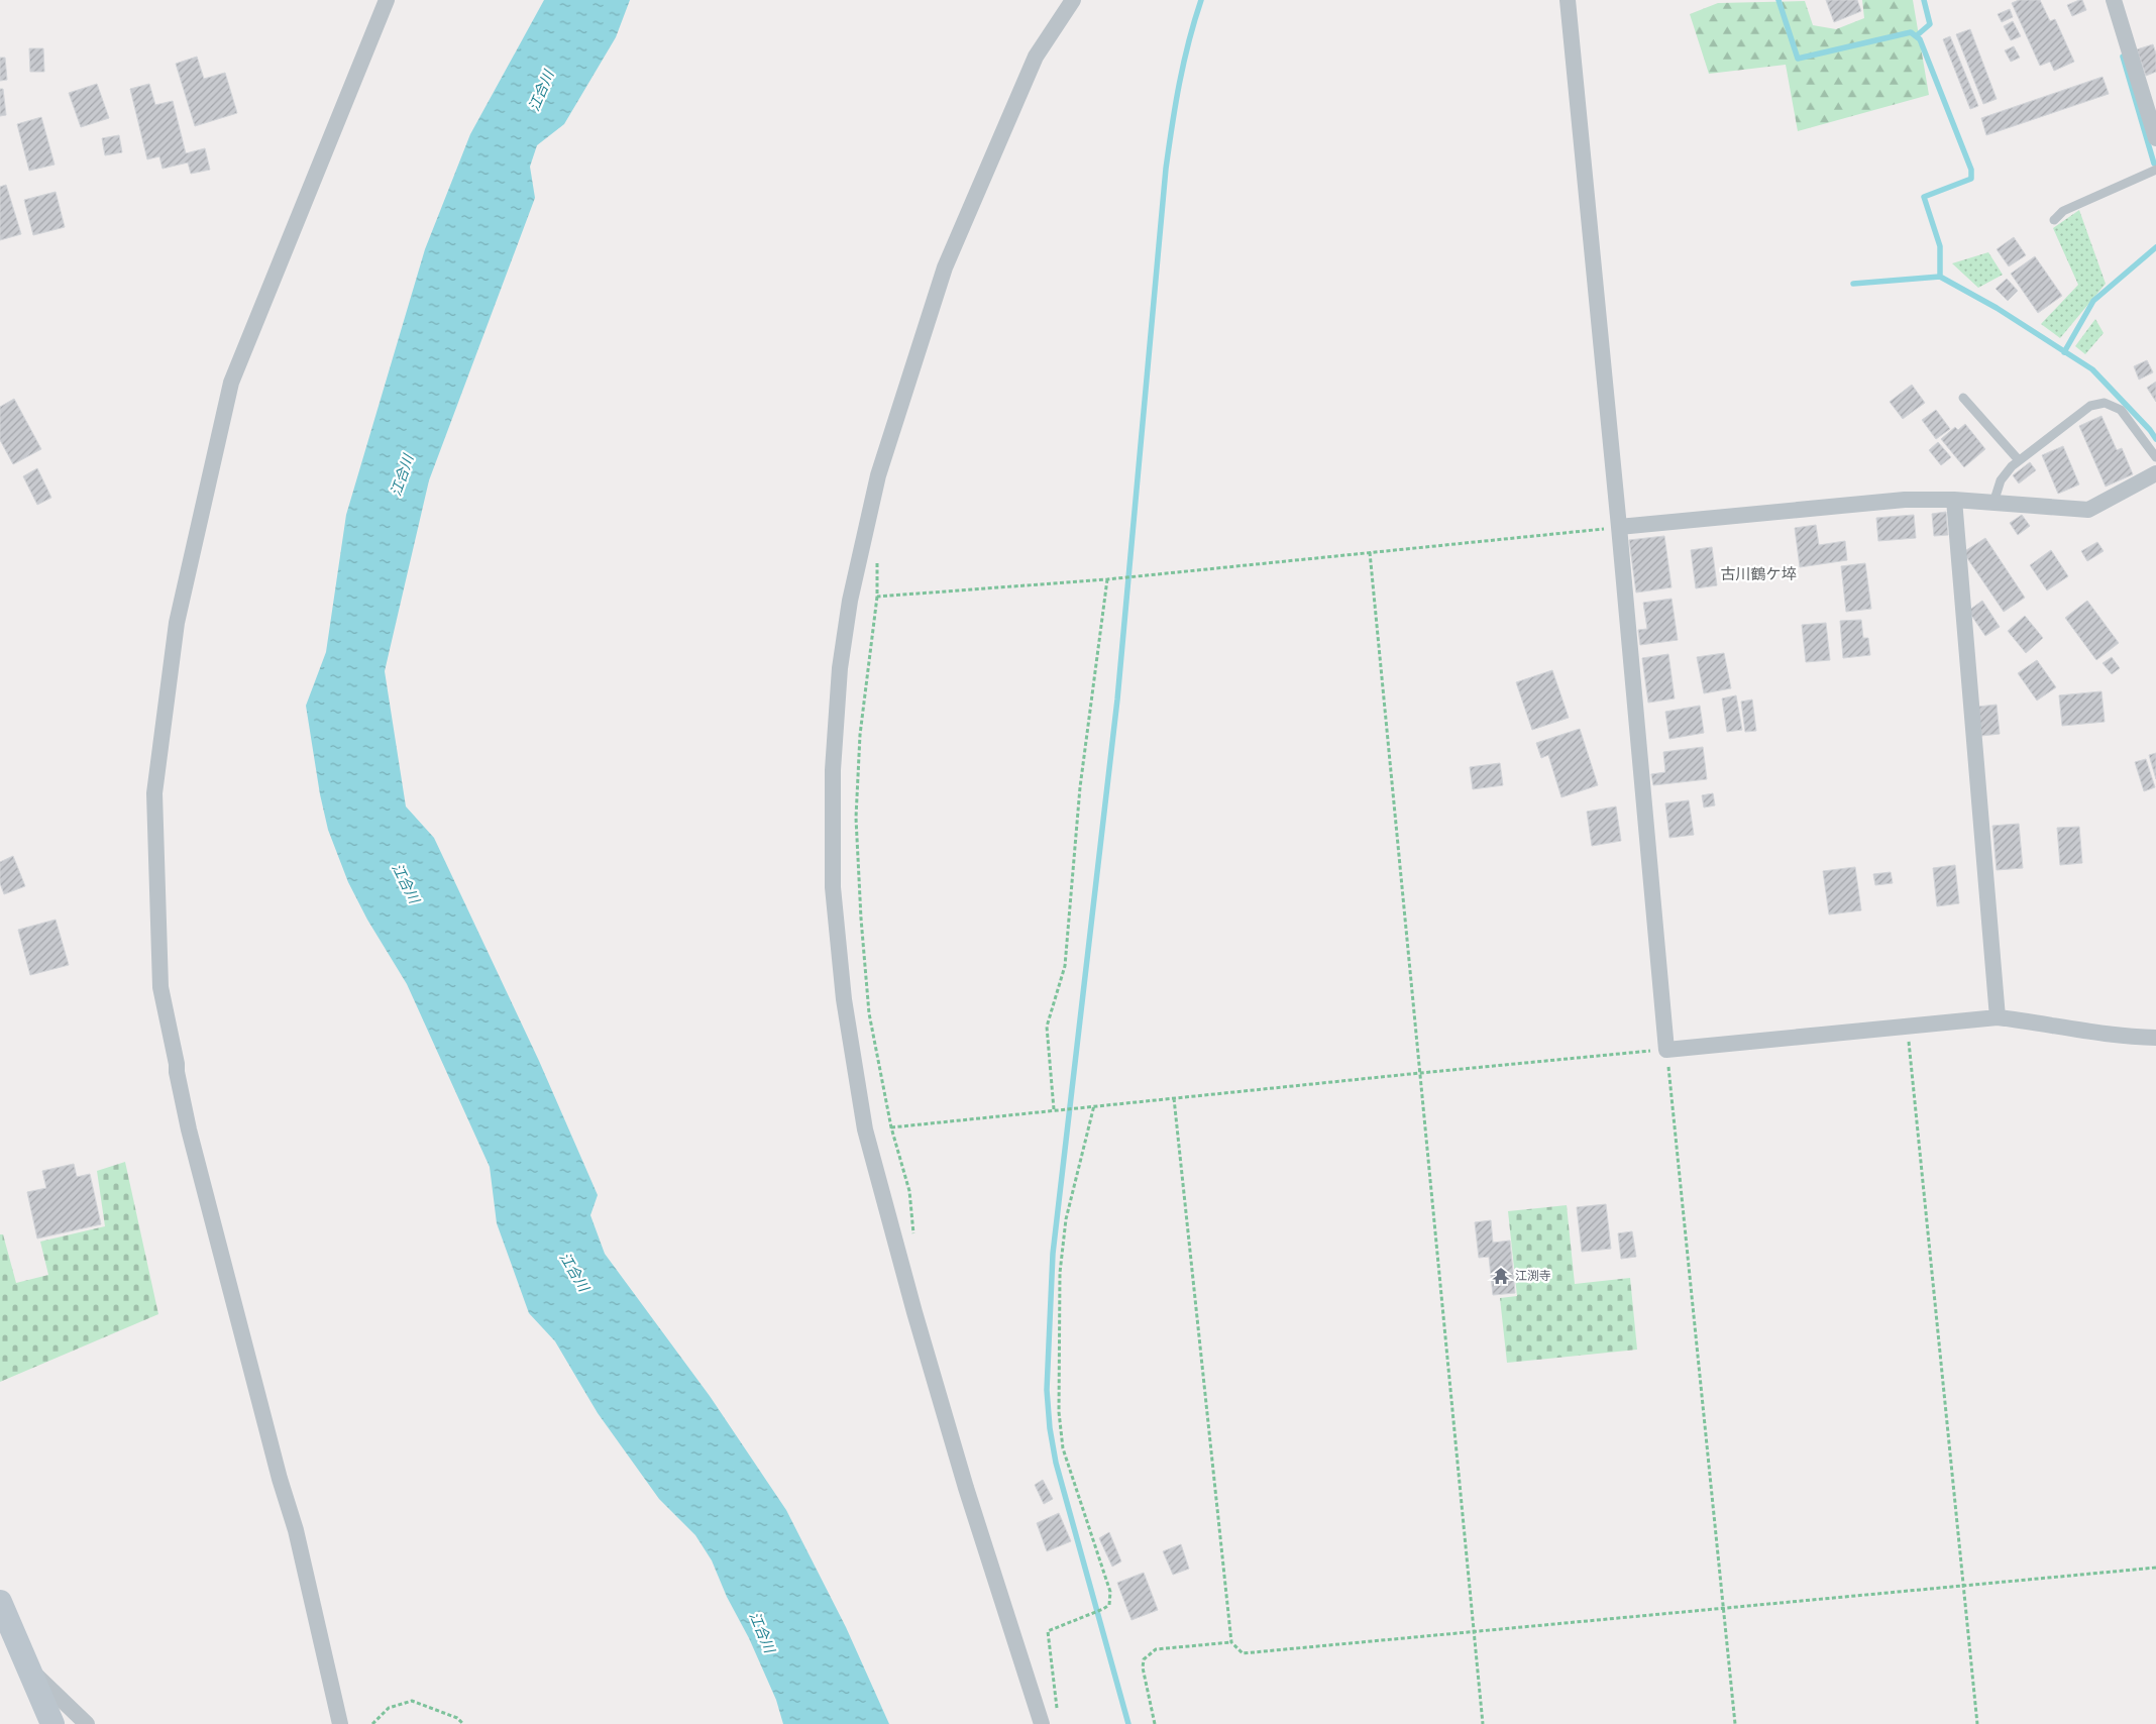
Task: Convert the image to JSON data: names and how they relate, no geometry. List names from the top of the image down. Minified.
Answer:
{"districts":["古川鶴ケ埣"],"water":["江合川"],"places":{"temple":["江渕寺"]}}
